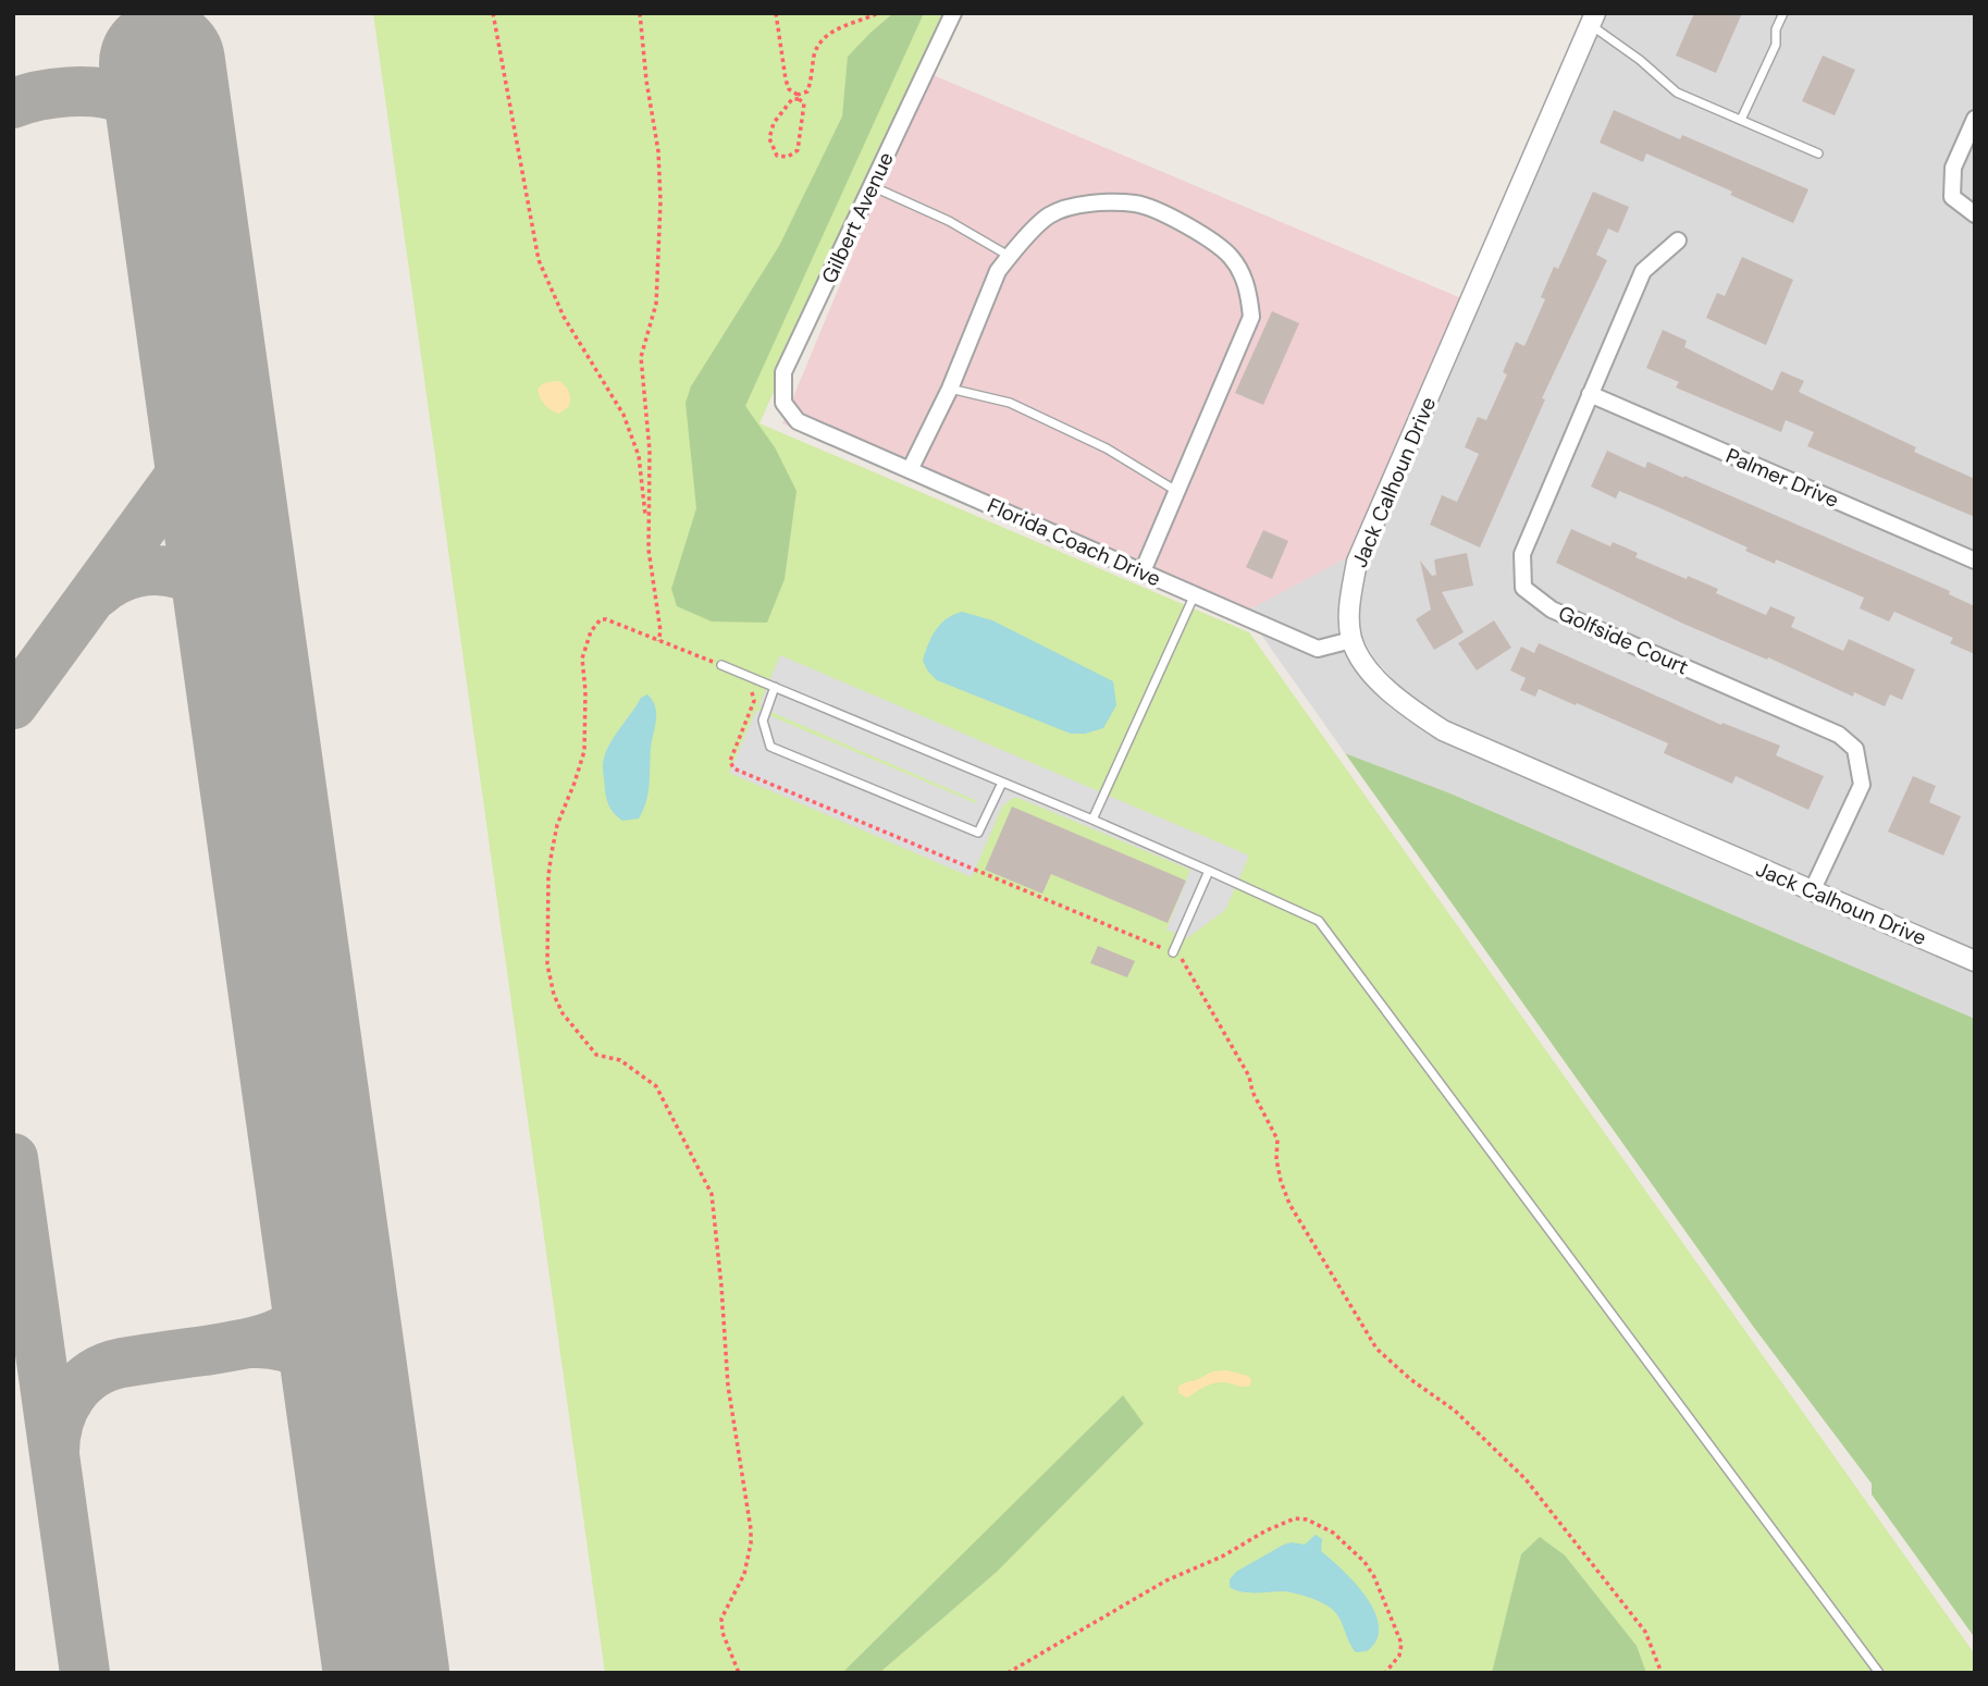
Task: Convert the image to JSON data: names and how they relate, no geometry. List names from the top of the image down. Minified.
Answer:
{"streets":{"street":["Gilbert Avenue","Palmer Drive","Jack Calhoun Drive","Florida Coach Drive","Golfside Court"]},"crossings":[["Gilbert Avenue","Florida Coach Drive"],["Palmer Drive","Golfside Court"],["Jack Calhoun Drive","Florida Coach Drive"],["Jack Calhoun Drive","Golfside Court"]]}
